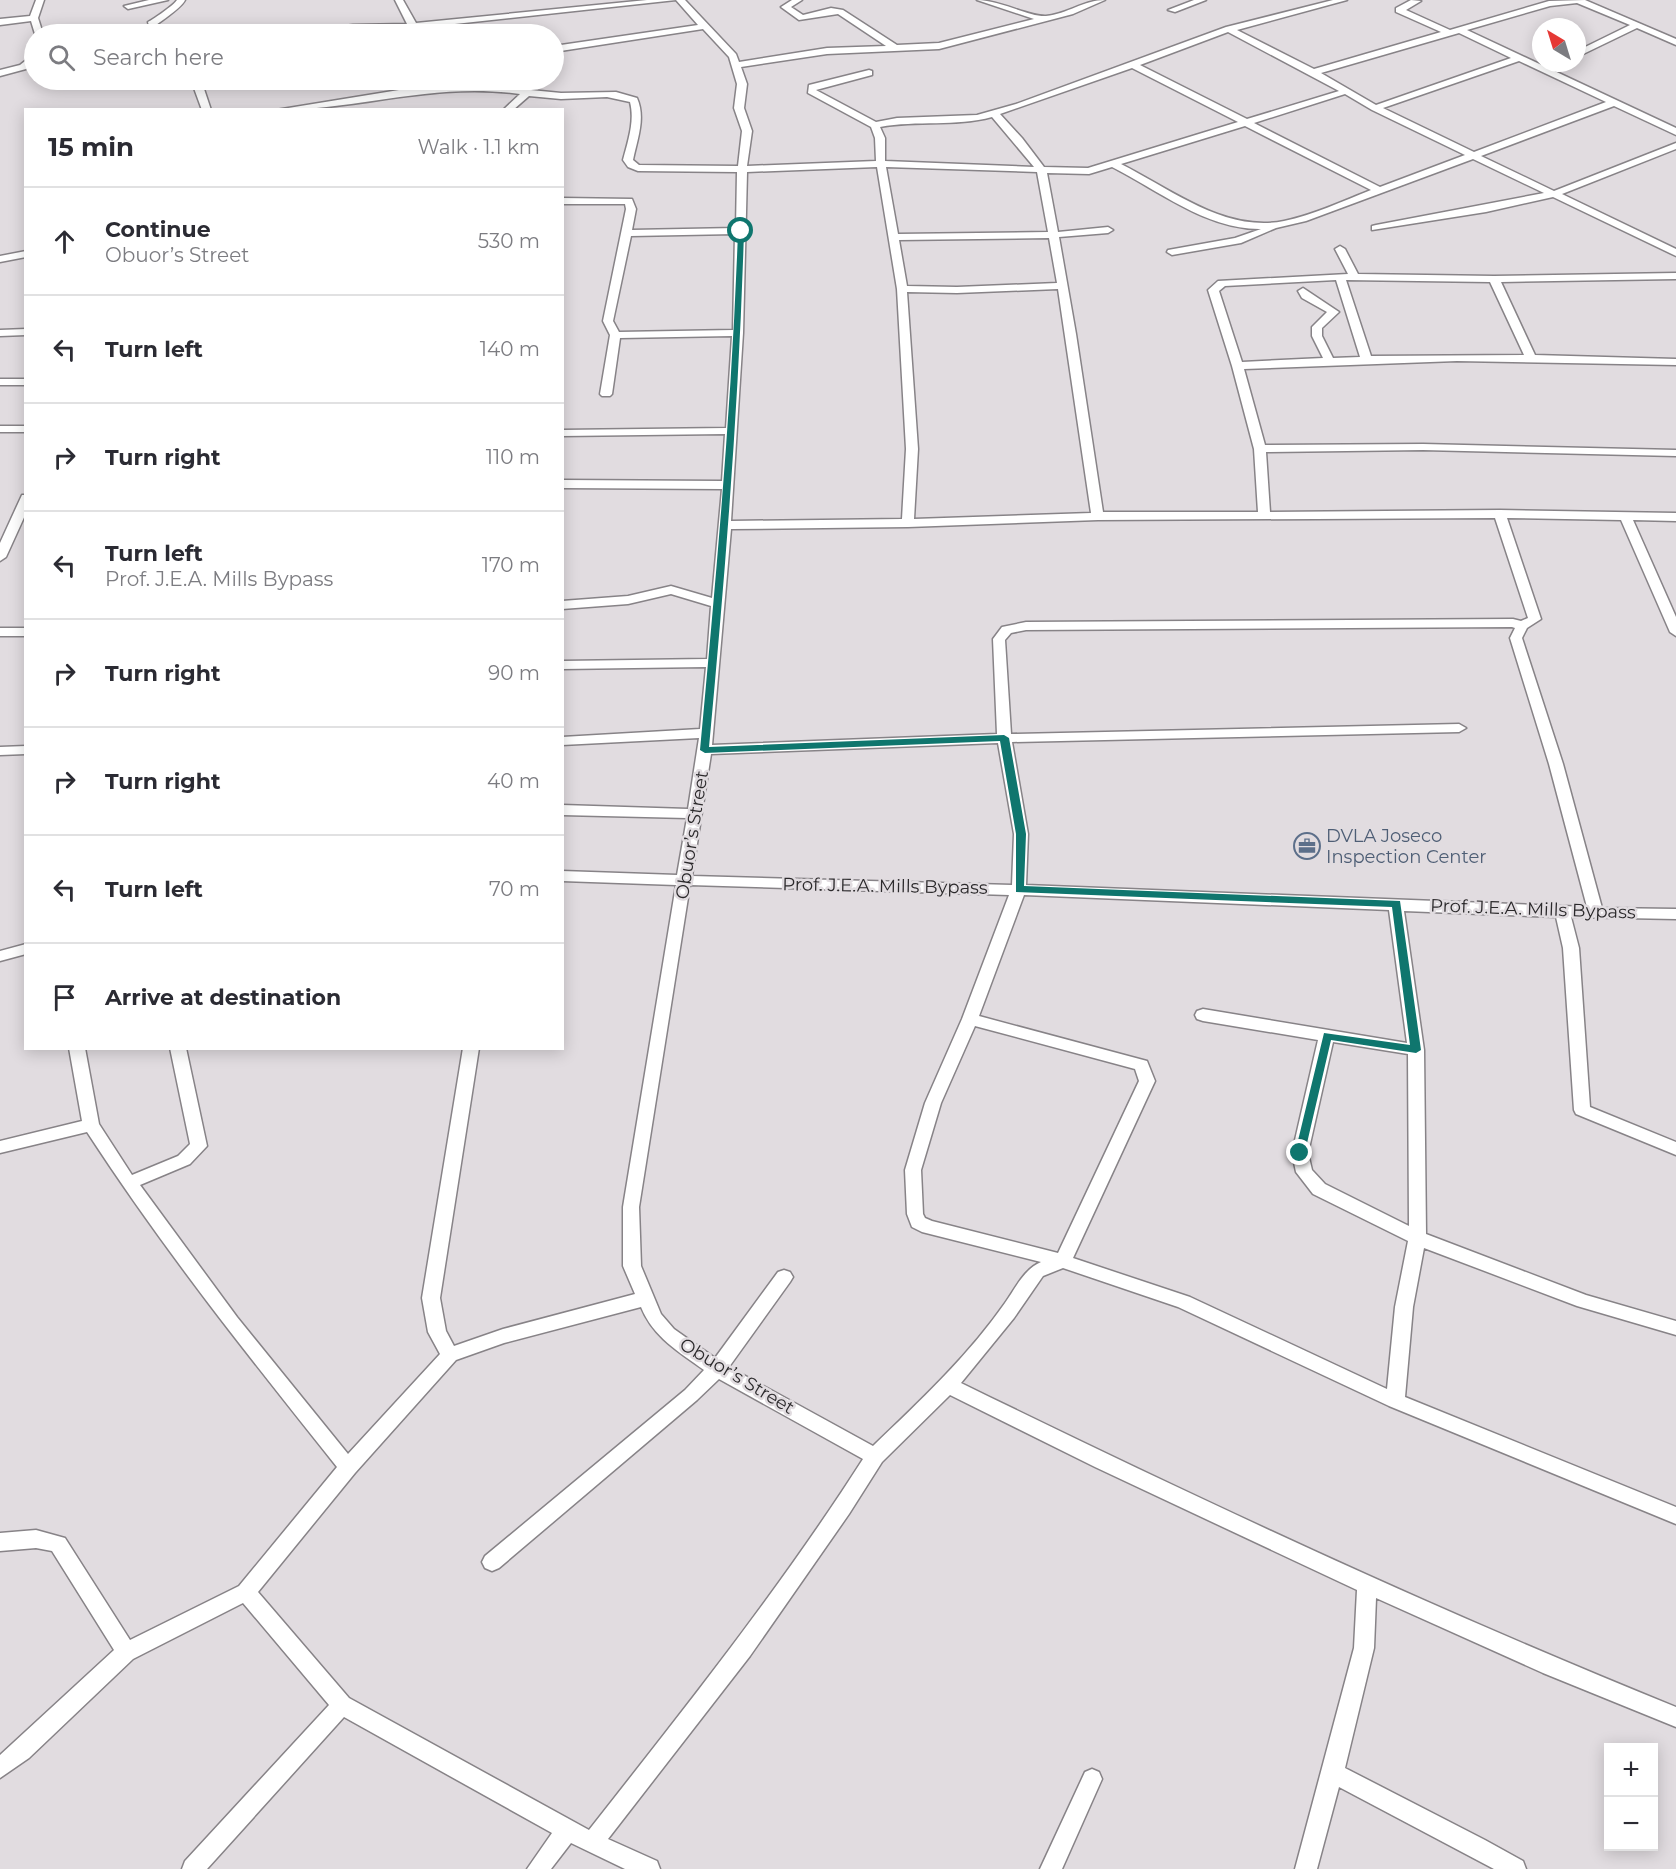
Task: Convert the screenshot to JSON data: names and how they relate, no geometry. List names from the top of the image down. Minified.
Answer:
{"streets":{"street":["Obuor’s Street","Prof. J.E.A. Mills Bypass"]},"crossings":[["Obuor’s Street","Prof. J.E.A. Mills Bypass"]],"places":{"office":["DVLA Joseco Inspection Center"]},"north":"top left","page":{"search":"Search here","heading":["15 min","Walk · 1.1 km"],"list":[["Continue","Obuor’s Street","530 m"],["Turn left","140 m"],["Turn right","110 m"],["Turn left","Prof. J.E.A. Mills Bypass","170 m"],["Turn right","90 m"],["Turn right","40 m"],["Turn left","70 m"],"Arrive at destination"],"map_buttons":["+","−"]}}
